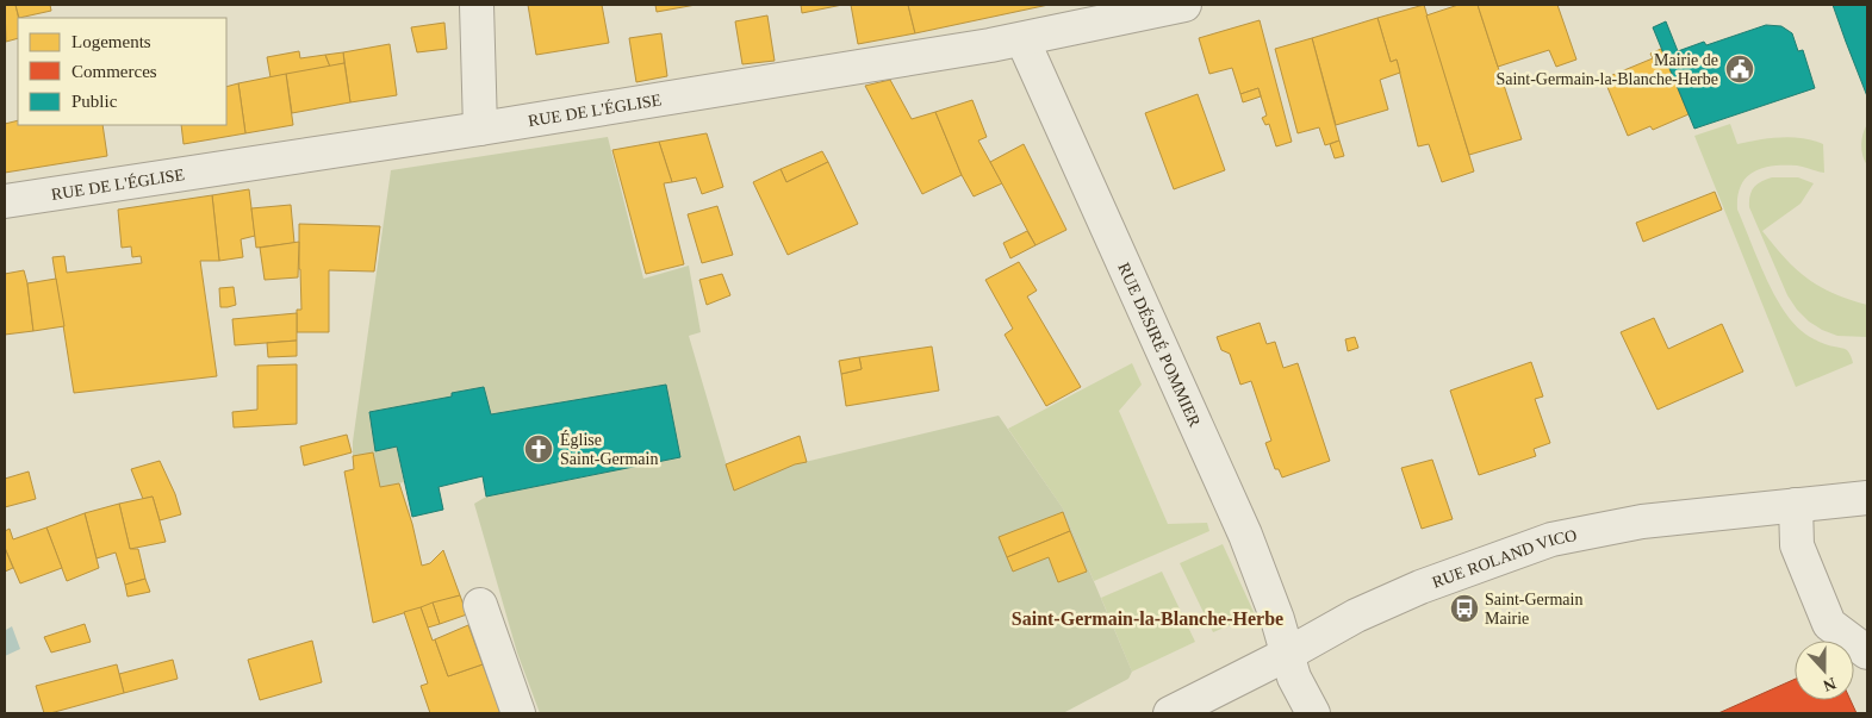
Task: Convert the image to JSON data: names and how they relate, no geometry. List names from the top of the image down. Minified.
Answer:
{"streets":{"street":["RUE DE L'ÉGLISE","RUE DÉSIRÉ POMMIER","RUE ROLAND VICO"]},"crossings":[["RUE DE L'ÉGLISE","RUE DÉSIRÉ POMMIER"],["RUE DÉSIRÉ POMMIER","RUE ROLAND VICO"]],"districts":["Saint-Germain-la-Blanche-Herbe"],"places":{"public building":["Mairie de Saint-Germain-la-Blanche-Herbe"],"church":["Église Saint-Germain"],"bus stop":["Saint-Germain Mairie"]},"legend":["Logements","Commerces","Public"],"north":"bottom"}
